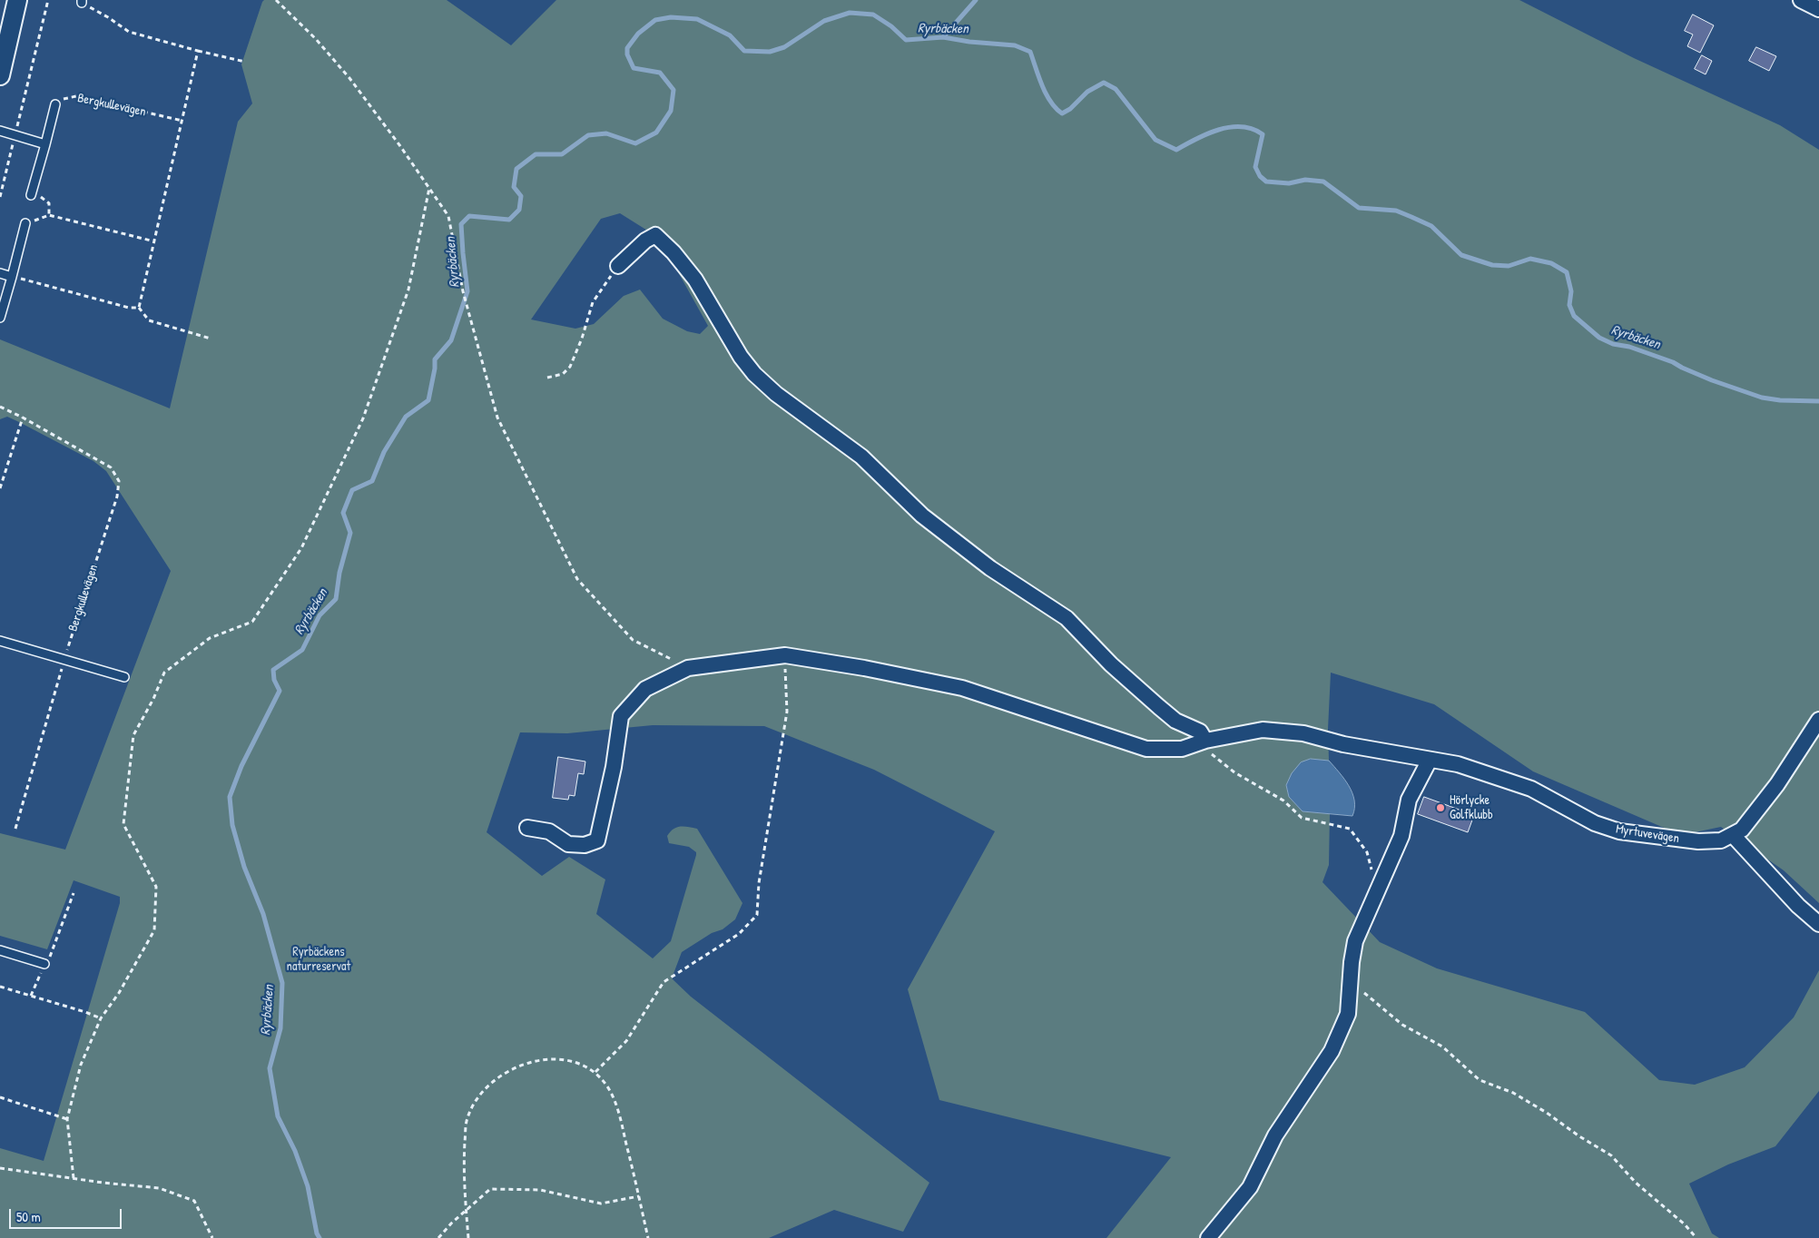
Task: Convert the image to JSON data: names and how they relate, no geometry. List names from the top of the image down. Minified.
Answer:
{"streets":{"street":["Myrtuvevägen"],"path":["Bergkullevägen"]},"water":["Ryrbäcken"],"parks":["Ryrbäckens naturreservat"],"places":["Hörlycke Golfklubb"],"scale_bar":"50 m"}
